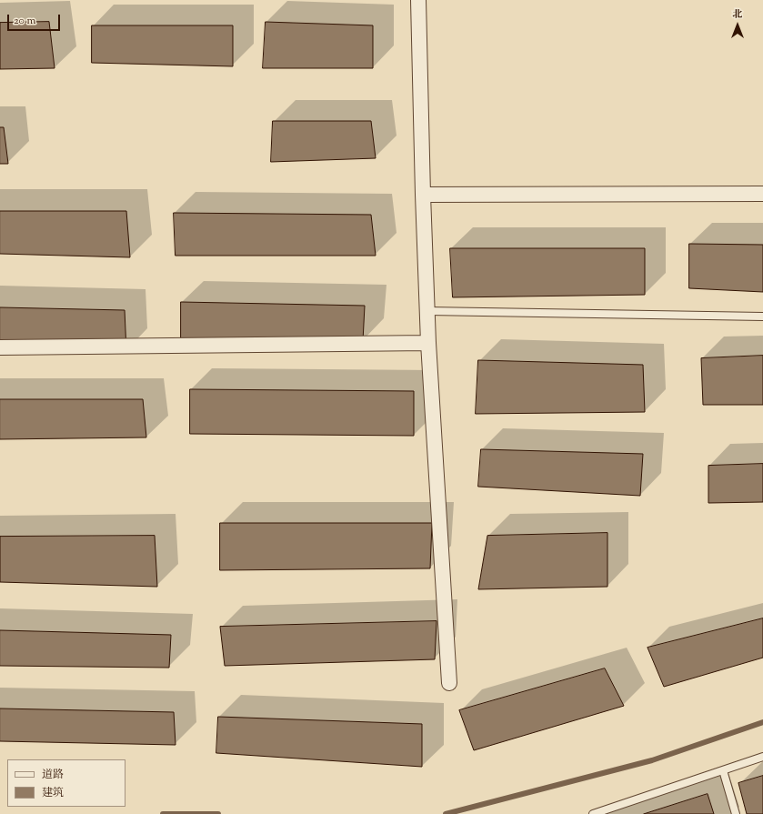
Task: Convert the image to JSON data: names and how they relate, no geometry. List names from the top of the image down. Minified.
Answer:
{"legend":["道路","建筑"],"scale_bar":"20 m","north":"top"}
